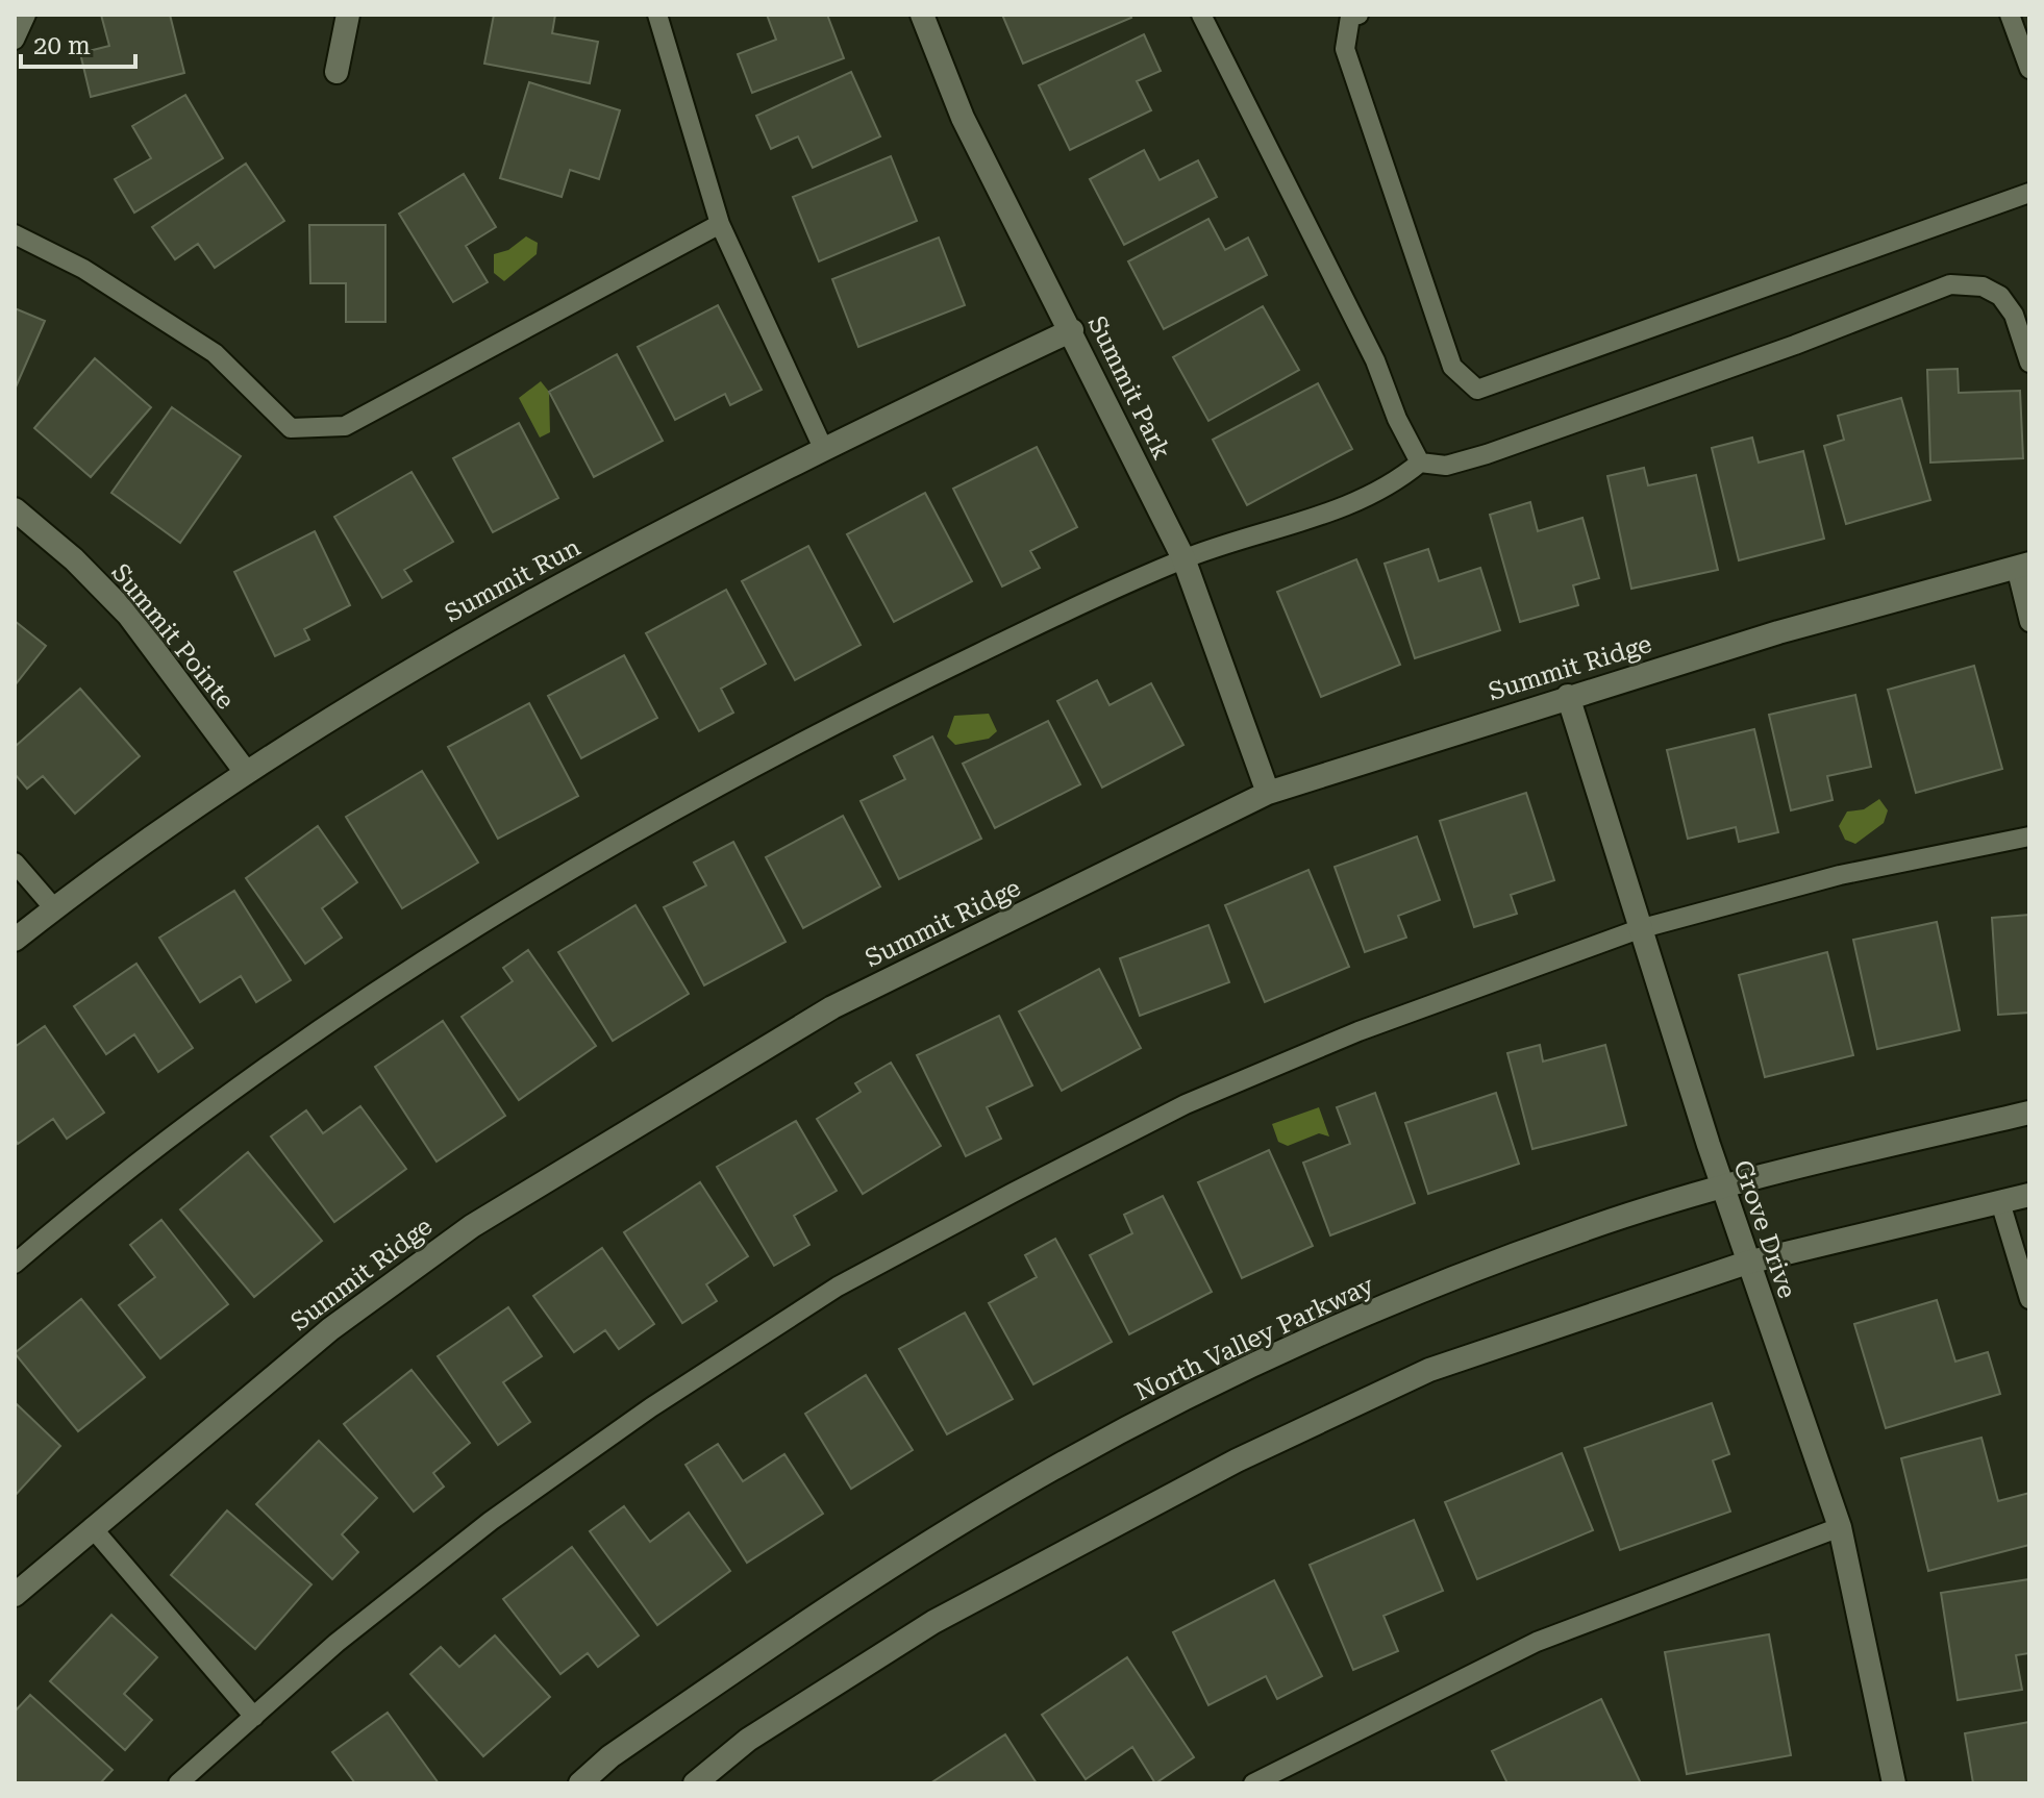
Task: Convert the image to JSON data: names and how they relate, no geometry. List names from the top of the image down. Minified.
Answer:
{"streets":{"street":["Summit Park","Summit Run","Summit Pointe","Summit Ridge","Grove Drive","North Valley Parkway"]},"crossings":[["Summit Park","Summit Run"],["Summit Park","Summit Ridge"],["Summit Run","Summit Pointe"],["Summit Ridge","Grove Drive"],["Grove Drive","North Valley Parkway"]],"scale_bar":"20 m"}
